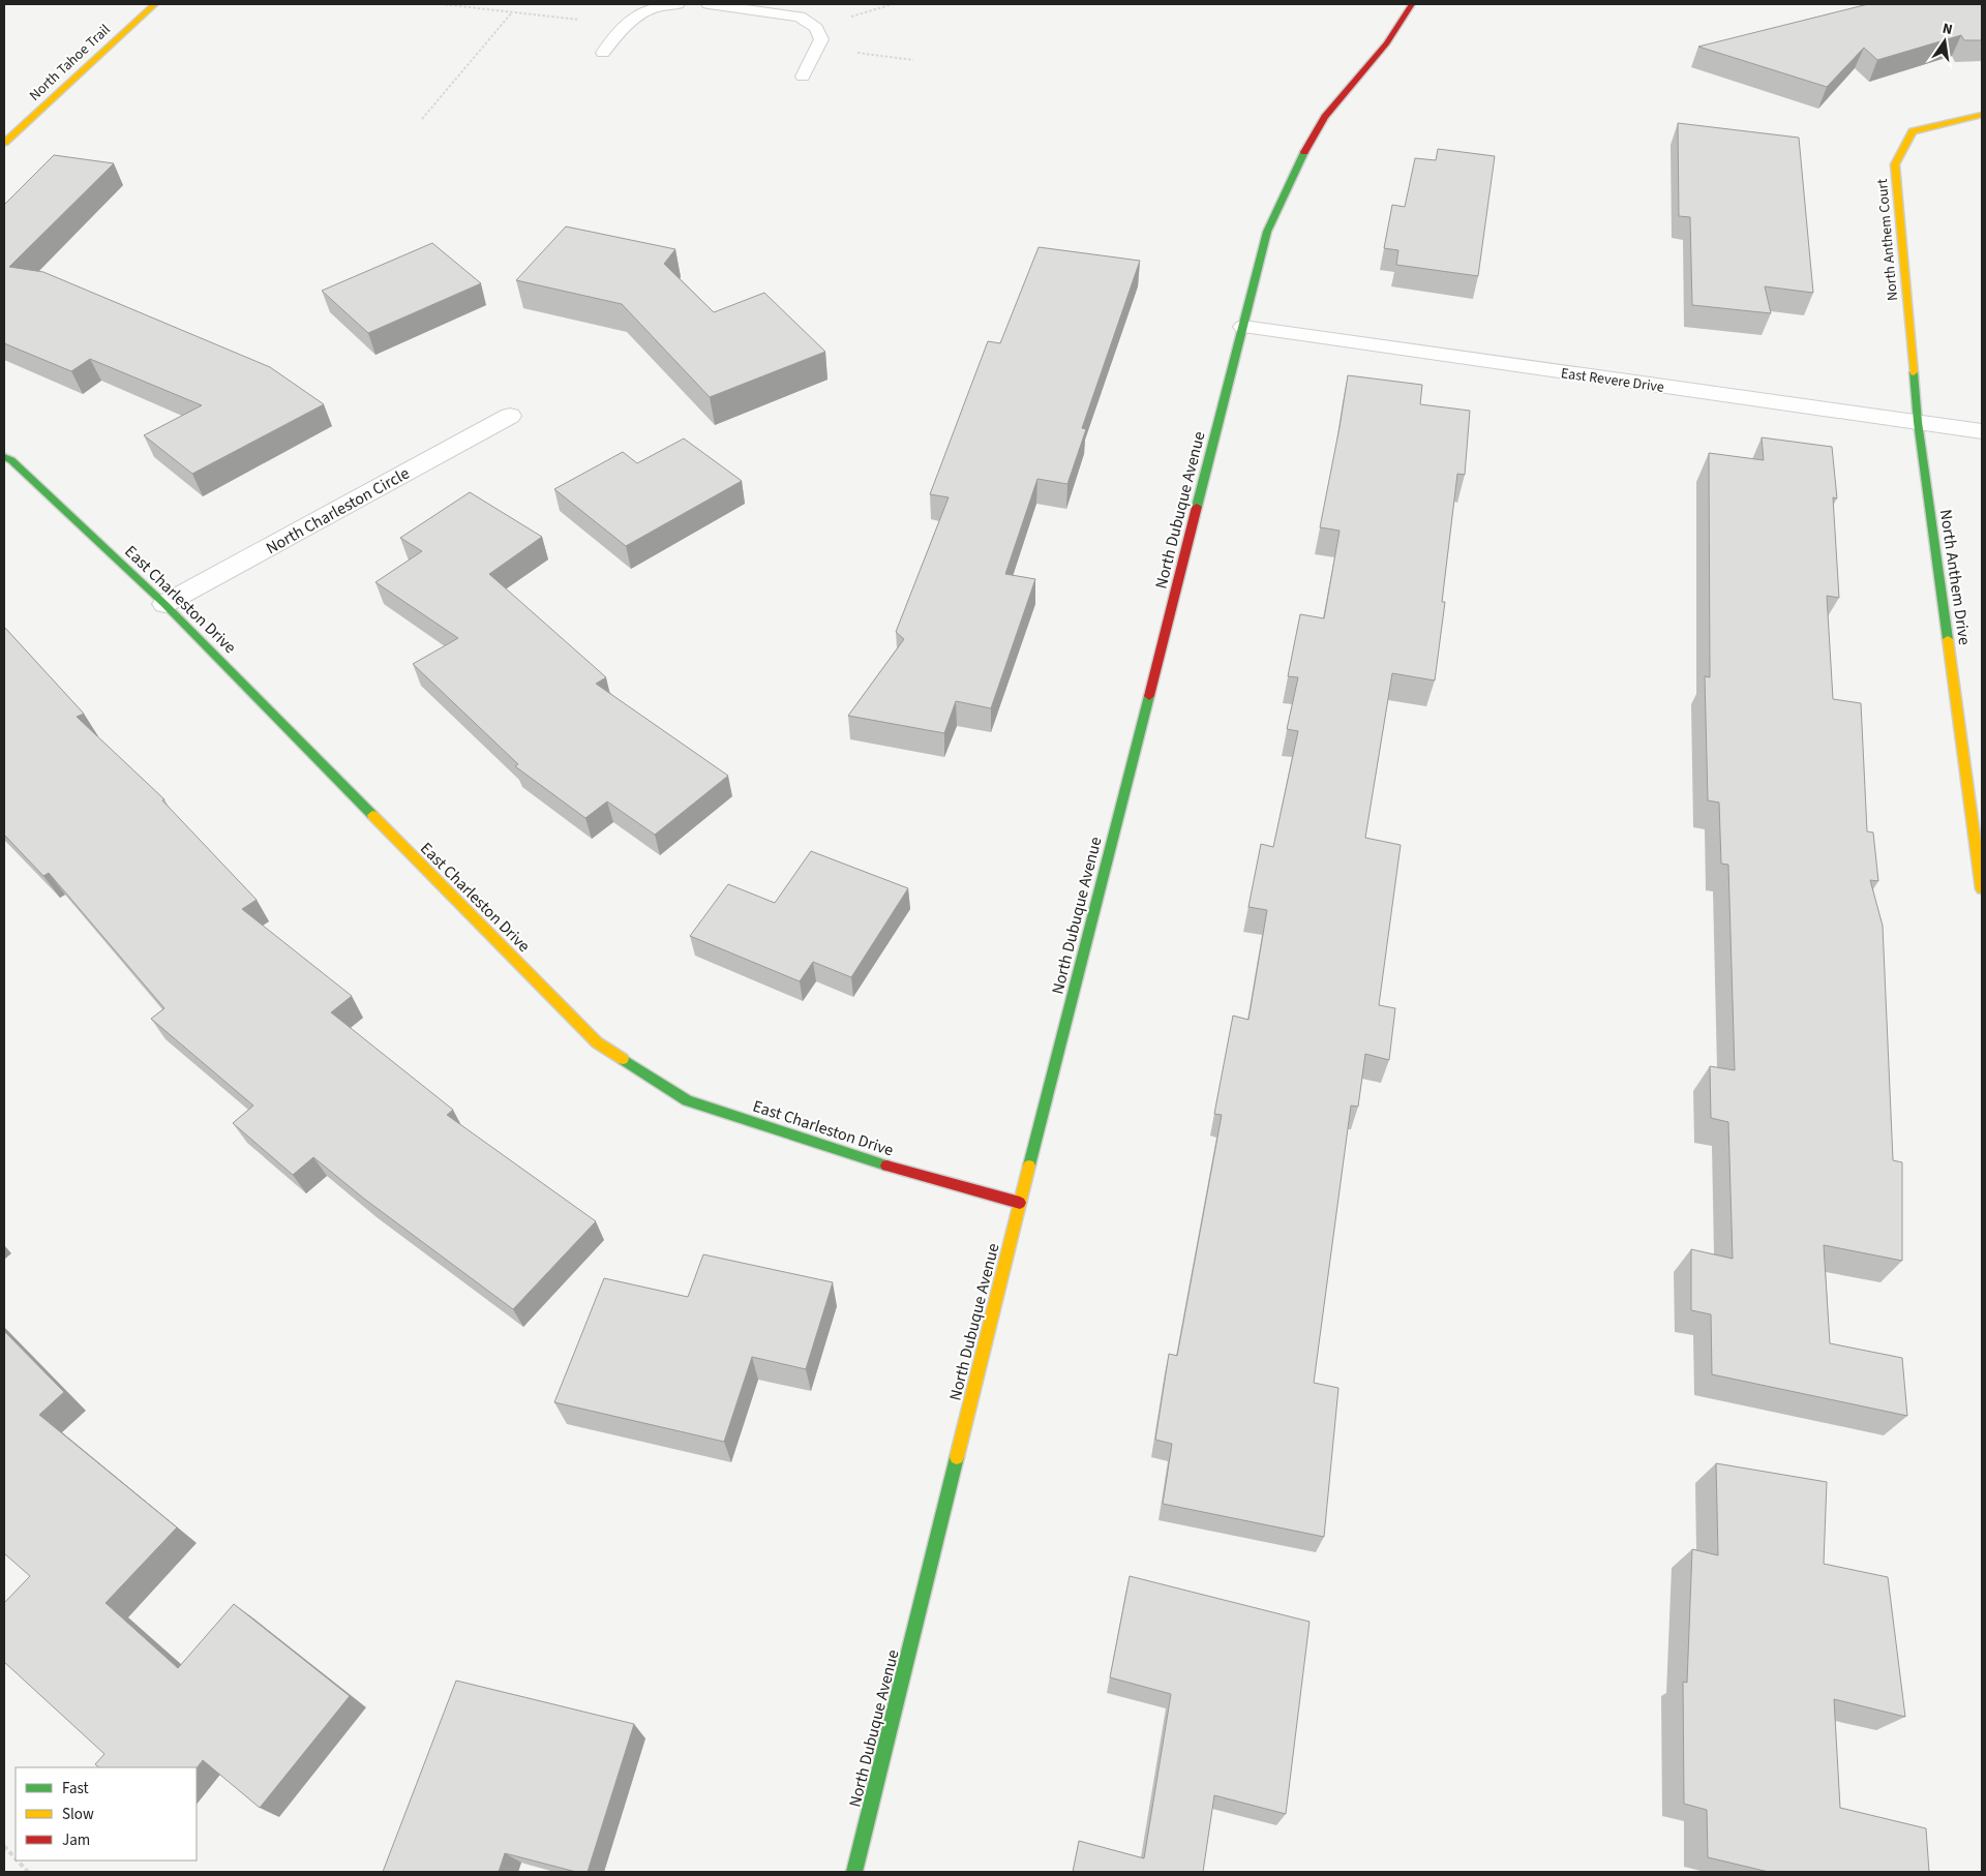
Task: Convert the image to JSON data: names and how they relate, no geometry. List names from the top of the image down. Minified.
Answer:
{"streets":{"street":["North Tahoe Trail","North Anthem Court","East Revere Drive","North Charleston Circle","North Dubuque Avenue","North Anthem Drive","East Charleston Drive"]},"crossings":[["North Anthem Court","East Revere Drive"],["North Anthem Court","North Anthem Drive"],["East Revere Drive","North Dubuque Avenue"],["East Revere Drive","North Anthem Drive"],["North Charleston Circle","East Charleston Drive"],["North Dubuque Avenue","East Charleston Drive"]],"legend":["Fast","Slow","Jam"],"north":"top"}
